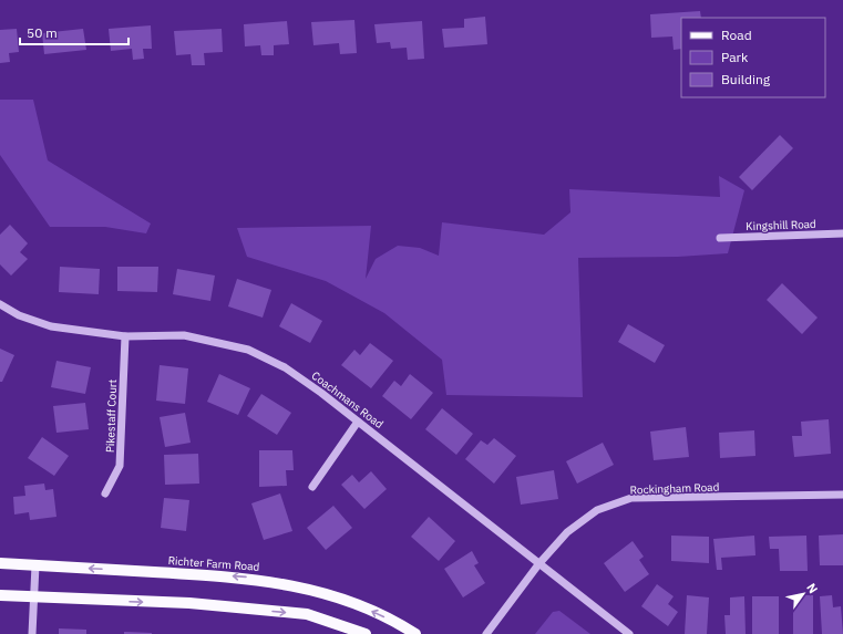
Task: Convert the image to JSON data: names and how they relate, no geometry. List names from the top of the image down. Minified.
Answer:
{"streets":{"main road":["Richter Farm Road"],"street":["Kingshill Road","Coachmans Road","Pikestaff Court","Rockingham Road"]},"crossings":[["Coachmans Road","Pikestaff Court"],["Coachmans Road","Rockingham Road"]],"legend":["Road","Park","Building"],"scale_bar":"50 m","north":"top right"}
